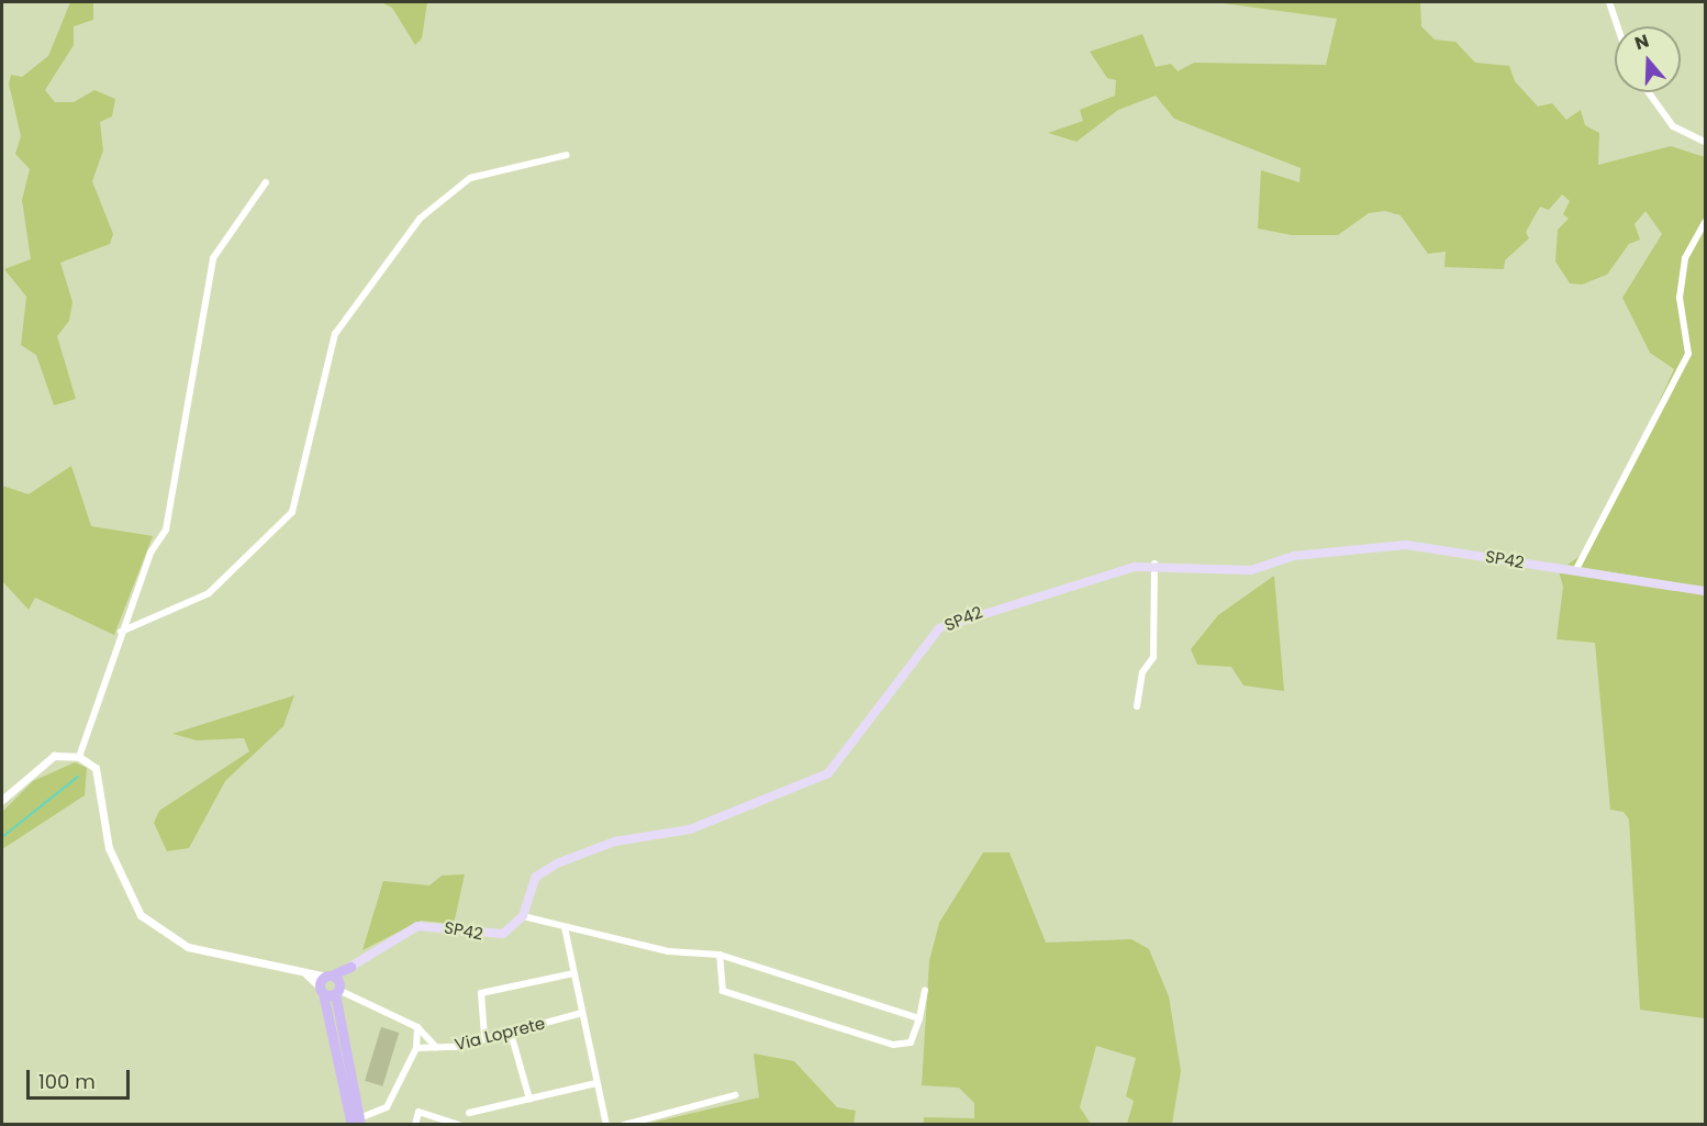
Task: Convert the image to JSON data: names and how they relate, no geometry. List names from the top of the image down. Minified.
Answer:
{"streets":{"main road":["SP42"],"street":["Via Loprete"]},"scale_bar":"100 m","north":"top"}
